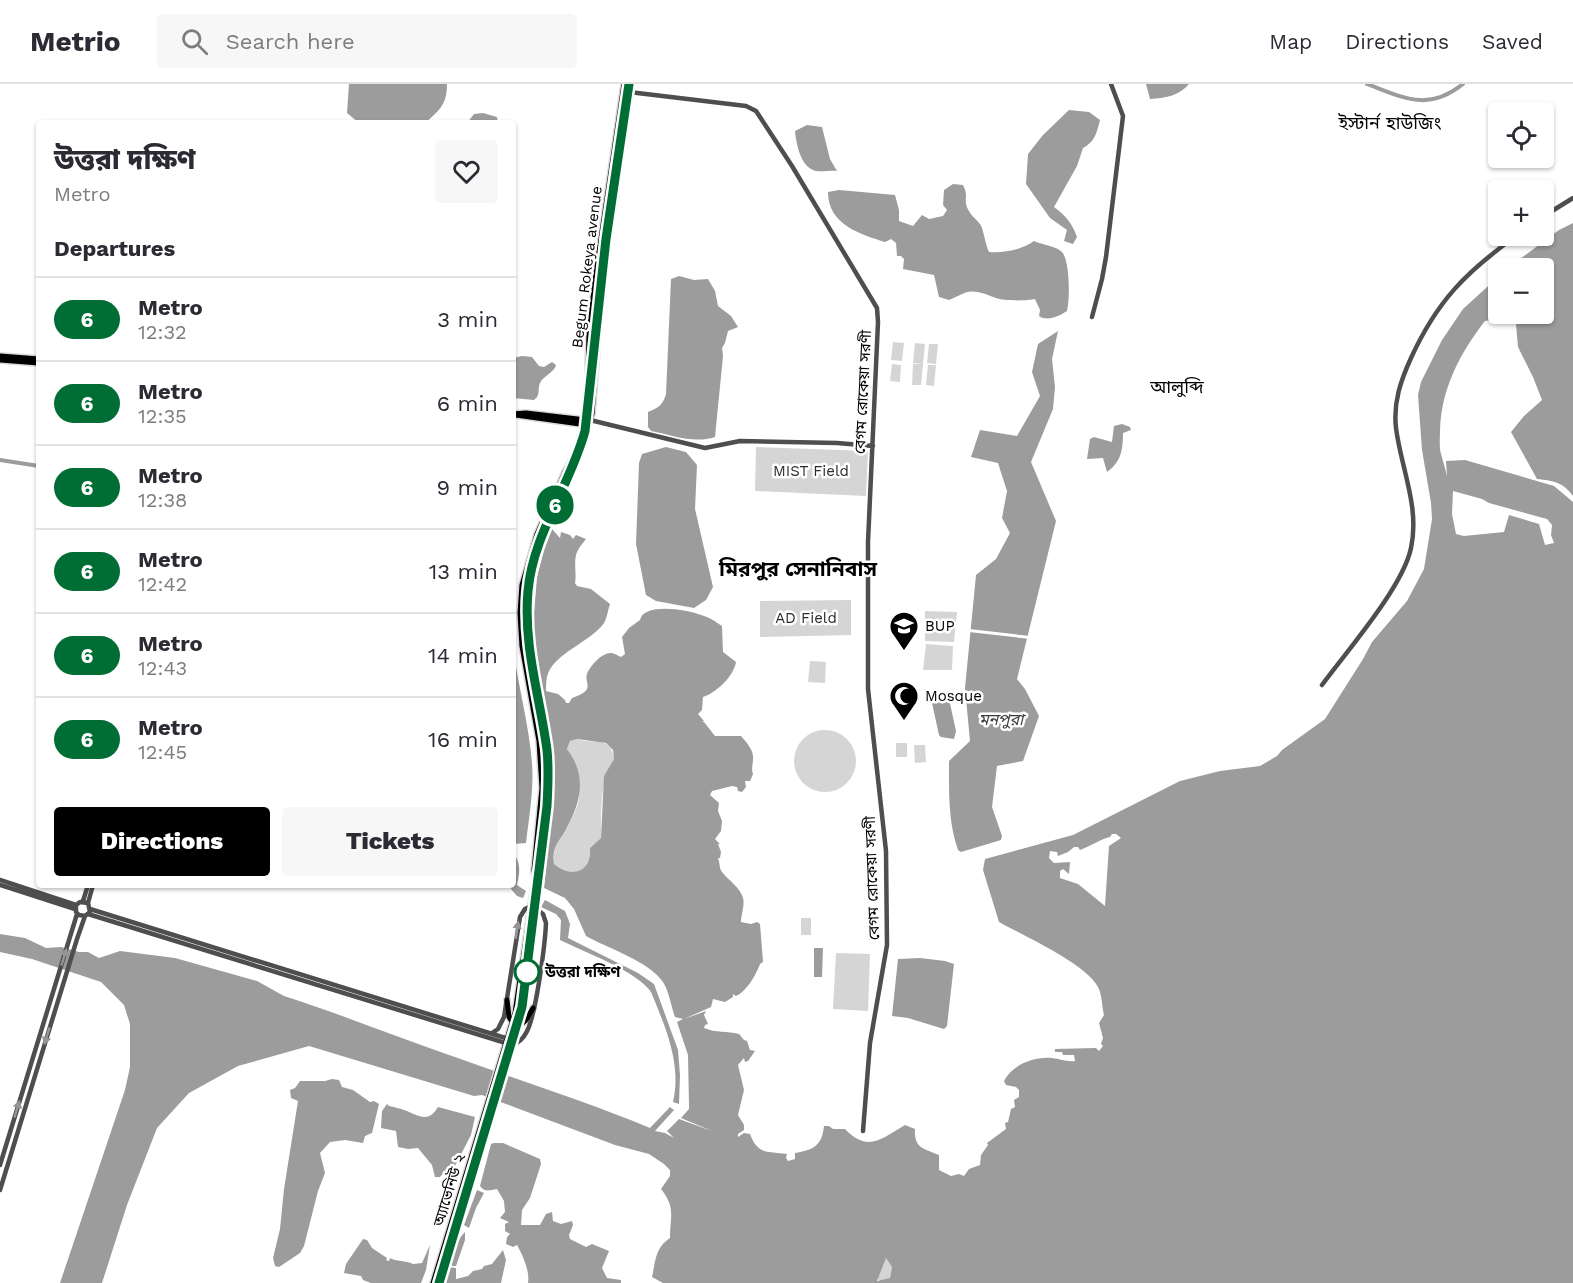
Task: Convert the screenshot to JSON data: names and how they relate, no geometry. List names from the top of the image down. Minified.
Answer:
{"streets":{"main road":["Begum Rokeya avenue","অ্যাভেনিউ ২"],"street":["বেগম রোকেয়া সরণী"]},"crossings":[["Begum Rokeya avenue","বেগম রোকেয়া সরণী"]],"districts":["ইস্টার্ন হাউজিং","আলুব্দি","মিরপুর সেনানিবাস"],"water":["মনপুরা"],"parks":["MIST Field","AD Field"],"places":{"school or university":["BUP"],"mosque":["Mosque"],"other":["উত্তরা দক্ষিণ"]},"lines":["metro line 6"],"page":{"header":"Metrio","search":"Search here","nav":["Map","Directions","Saved"],"on_map":"6","map_buttons":["+","−"],"heading":[["উত্তরা দক্ষিণ","Metro"],"Departures"],"list":[{"mark":"6","name":"Metro","note":"12:32","value":"3 min"},{"mark":"6","name":"Metro","note":"12:35","value":"6 min"},{"mark":"6","name":"Metro","note":"12:38","value":"9 min"},{"mark":"6","name":"Metro","note":"12:42","value":"13 min"},{"mark":"6","name":"Metro","note":"12:43","value":"14 min"},{"mark":"6","name":"Metro","note":"12:45","value":"16 min"}],"buttons":["Directions","Tickets"]}}
